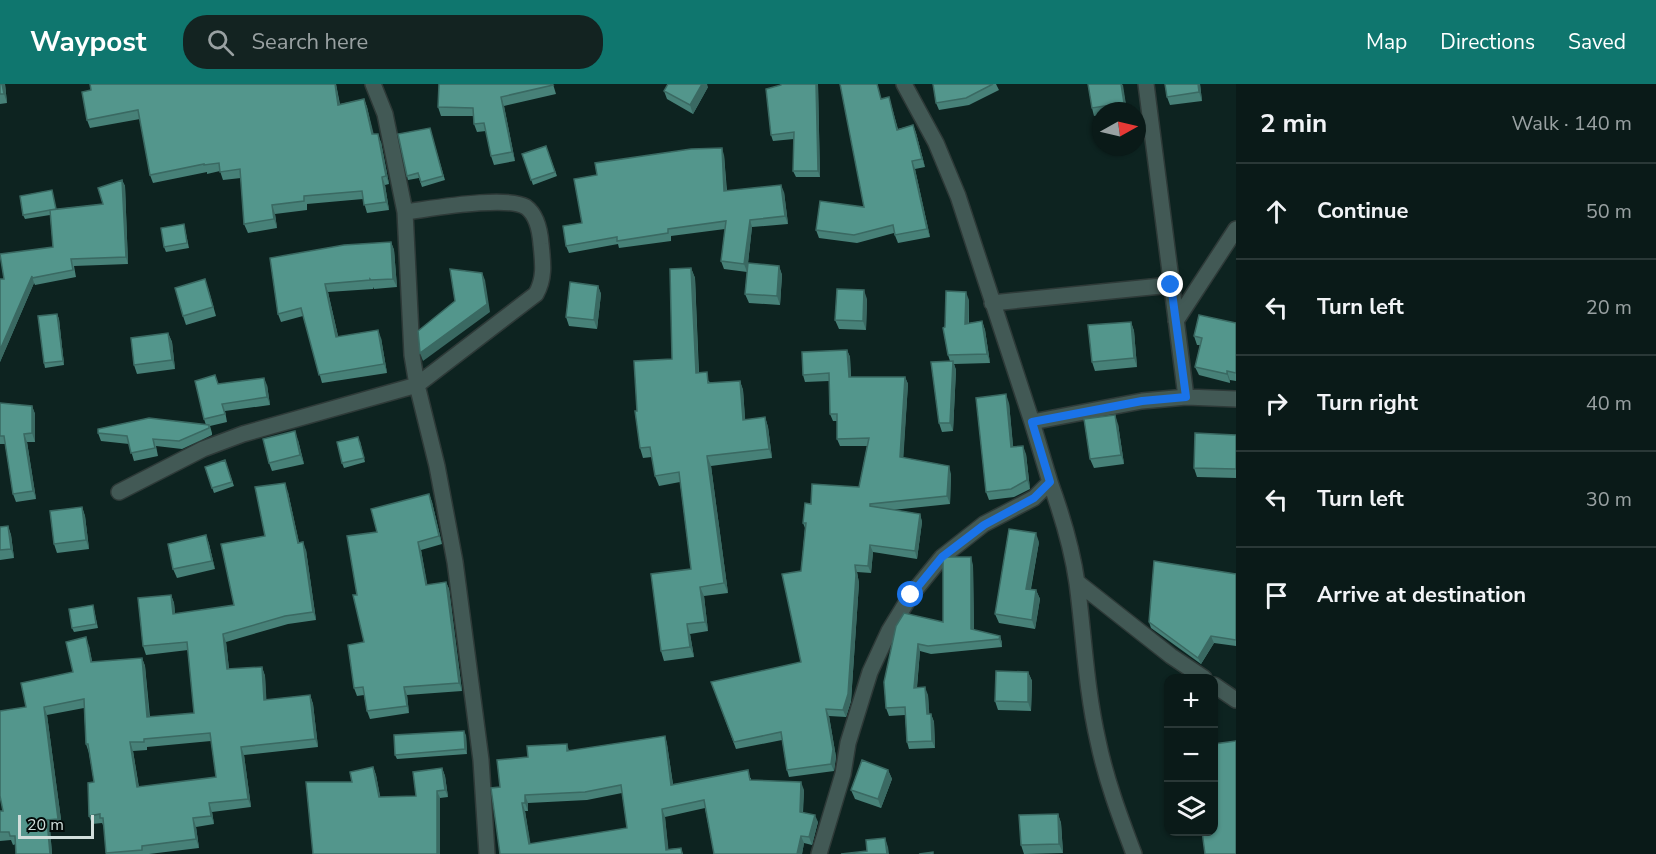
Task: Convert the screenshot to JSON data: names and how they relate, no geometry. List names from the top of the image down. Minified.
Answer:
{"scale_bar":"20 m","north":"right","page":{"header":"Waypost","search":"Search here","nav":["Map","Directions","Saved"],"heading":["2 min","Walk · 140 m"],"list":[["Continue","50 m"],["Turn left","20 m"],["Turn right","40 m"],["Turn left","30 m"],"Arrive at destination"],"map_buttons":["+","−"],"scale":"20 m"}}
